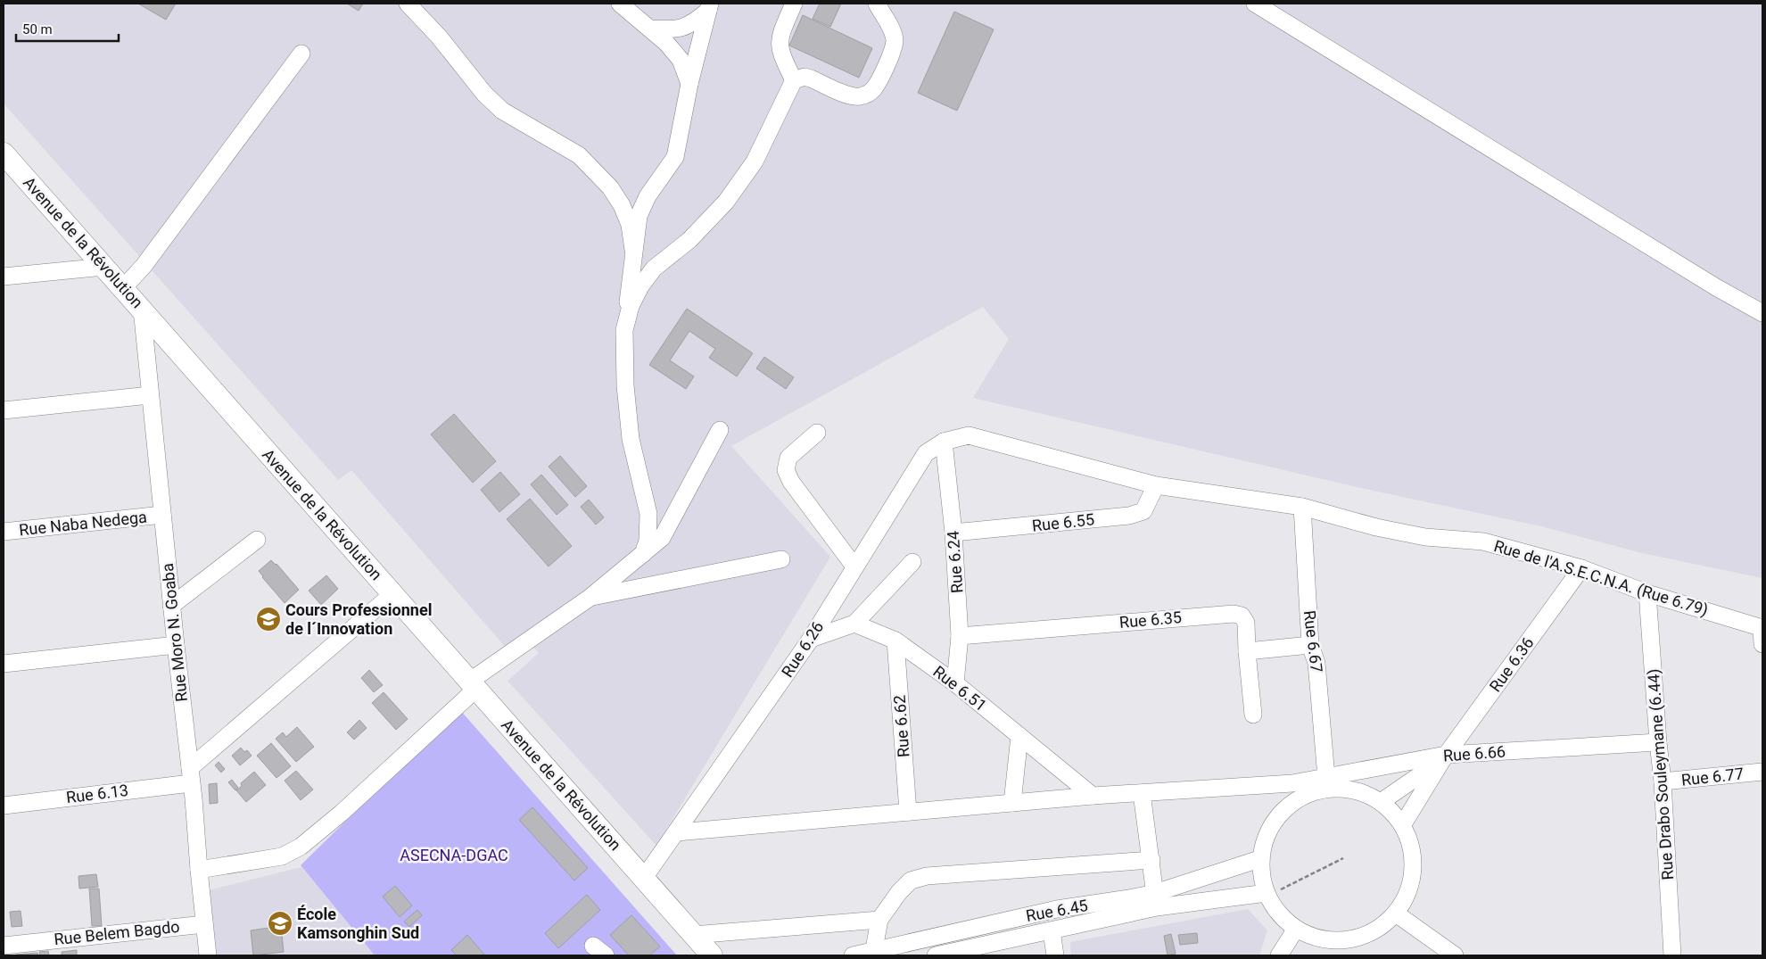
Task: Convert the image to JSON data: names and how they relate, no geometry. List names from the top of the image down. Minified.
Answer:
{"streets":{"main road":["Avenue de la Révolution"],"street":["Rue 6.55","Rue Naba Nedega","Rue 6.24","Rue de l'A.S.E.C.N.A. (Rue 6.79)","Rue 6.35","Rue Moro N. Goaba","Rue 6.67","Rue 6.26","Rue 6.36","Rue 6.51","Rue 6.62","Rue 6.66","Rue Drabo Souleymane (6.44)","Rue 6.77","Rue 6.13","Rue 6.45","Rue Belem Bagdo"]},"crossings":[["Avenue de la Révolution","Rue Moro N. Goaba"],["Avenue de la Révolution","Rue 6.26"],["Rue 6.55","Rue 6.24"],["Rue 6.55","Rue de l'A.S.E.C.N.A. (Rue 6.79)"],["Rue Naba Nedega","Rue Moro N. Goaba"],["Rue 6.24","Rue 6.35"],["Rue 6.24","Rue 6.26"],["Rue 6.24","Rue 6.51"],["Rue de l'A.S.E.C.N.A. (Rue 6.79)","Rue 6.67"],["Rue de l'A.S.E.C.N.A. (Rue 6.79)","Rue 6.26"],["Rue de l'A.S.E.C.N.A. (Rue 6.79)","Rue 6.36"],["Rue de l'A.S.E.C.N.A. (Rue 6.79)","Rue Drabo Souleymane (6.44)"],["Rue Moro N. Goaba","Rue 6.13"],["Rue Moro N. Goaba","Rue Belem Bagdo"],["Rue 6.67","Rue 6.66"],["Rue 6.26","Rue 6.66"],["Rue 6.36","Rue 6.66"],["Rue 6.36","Rue 6.45"],["Rue 6.51","Rue 6.62"],["Rue 6.51","Rue 6.66"],["Rue 6.62","Rue 6.66"],["Rue 6.66","Rue Drabo Souleymane (6.44)"],["Rue Drabo Souleymane (6.44)","Rue 6.77"]],"parks":["ASECNA-DGAC"],"places":{"school or university":["Cours Professionnel de l´Innovation","École Kamsonghin Sud"]},"scale_bar":"50 m"}
